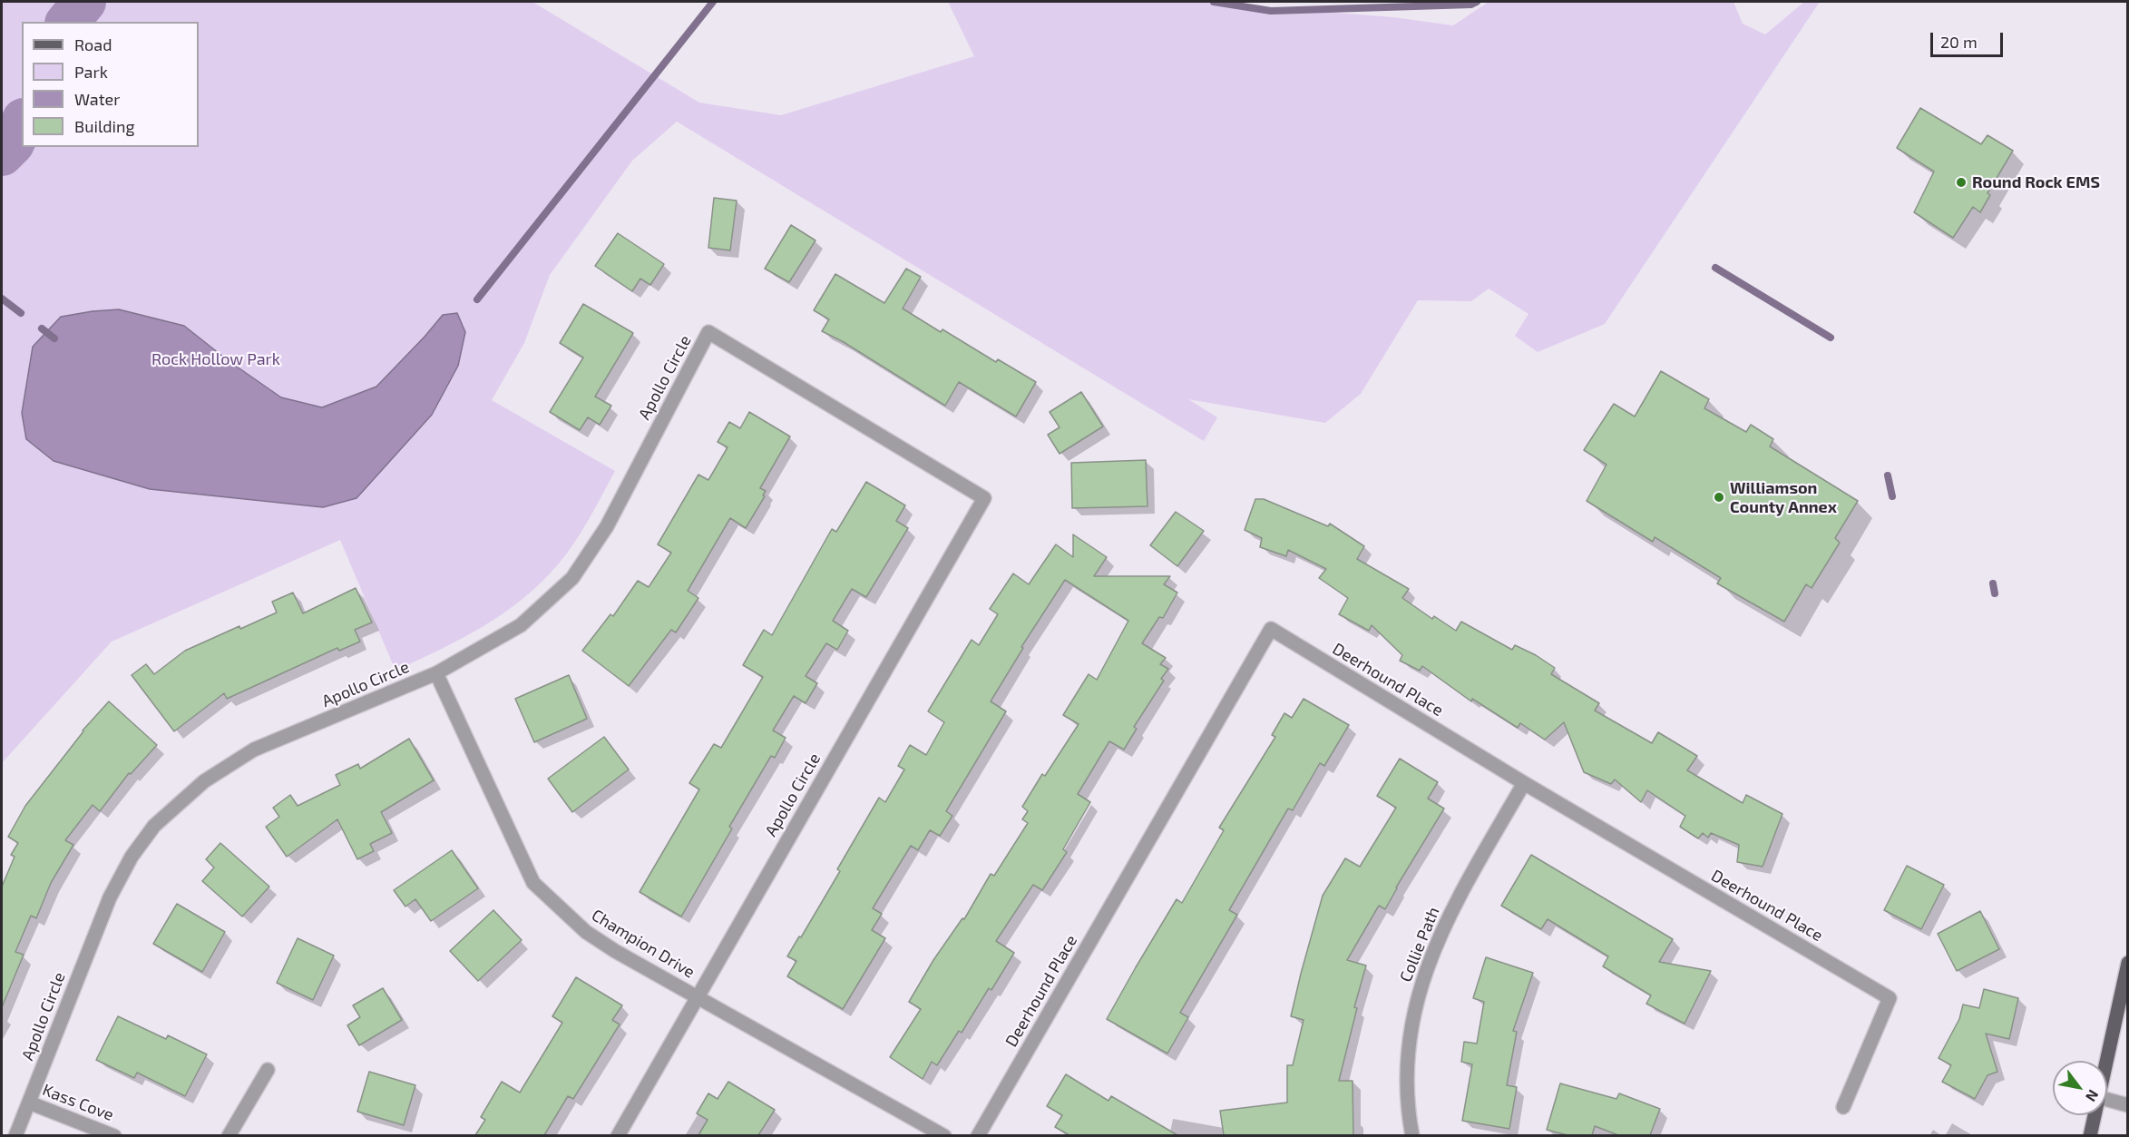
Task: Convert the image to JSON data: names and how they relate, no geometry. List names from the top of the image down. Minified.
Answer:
{"streets":{"street":["Apollo Circle","Deerhound Place","Champion Drive","Collie Path","Kass Cove"]},"crossings":[["Apollo Circle","Champion Drive"],["Apollo Circle","Kass Cove"],["Deerhound Place","Collie Path"]],"parks":["Rock Hollow Park"],"places":["Round Rock EMS","Williamson County Annex"],"legend":["Road","Park","Water","Building"],"scale_bar":"20 m","north":"bottom right"}
